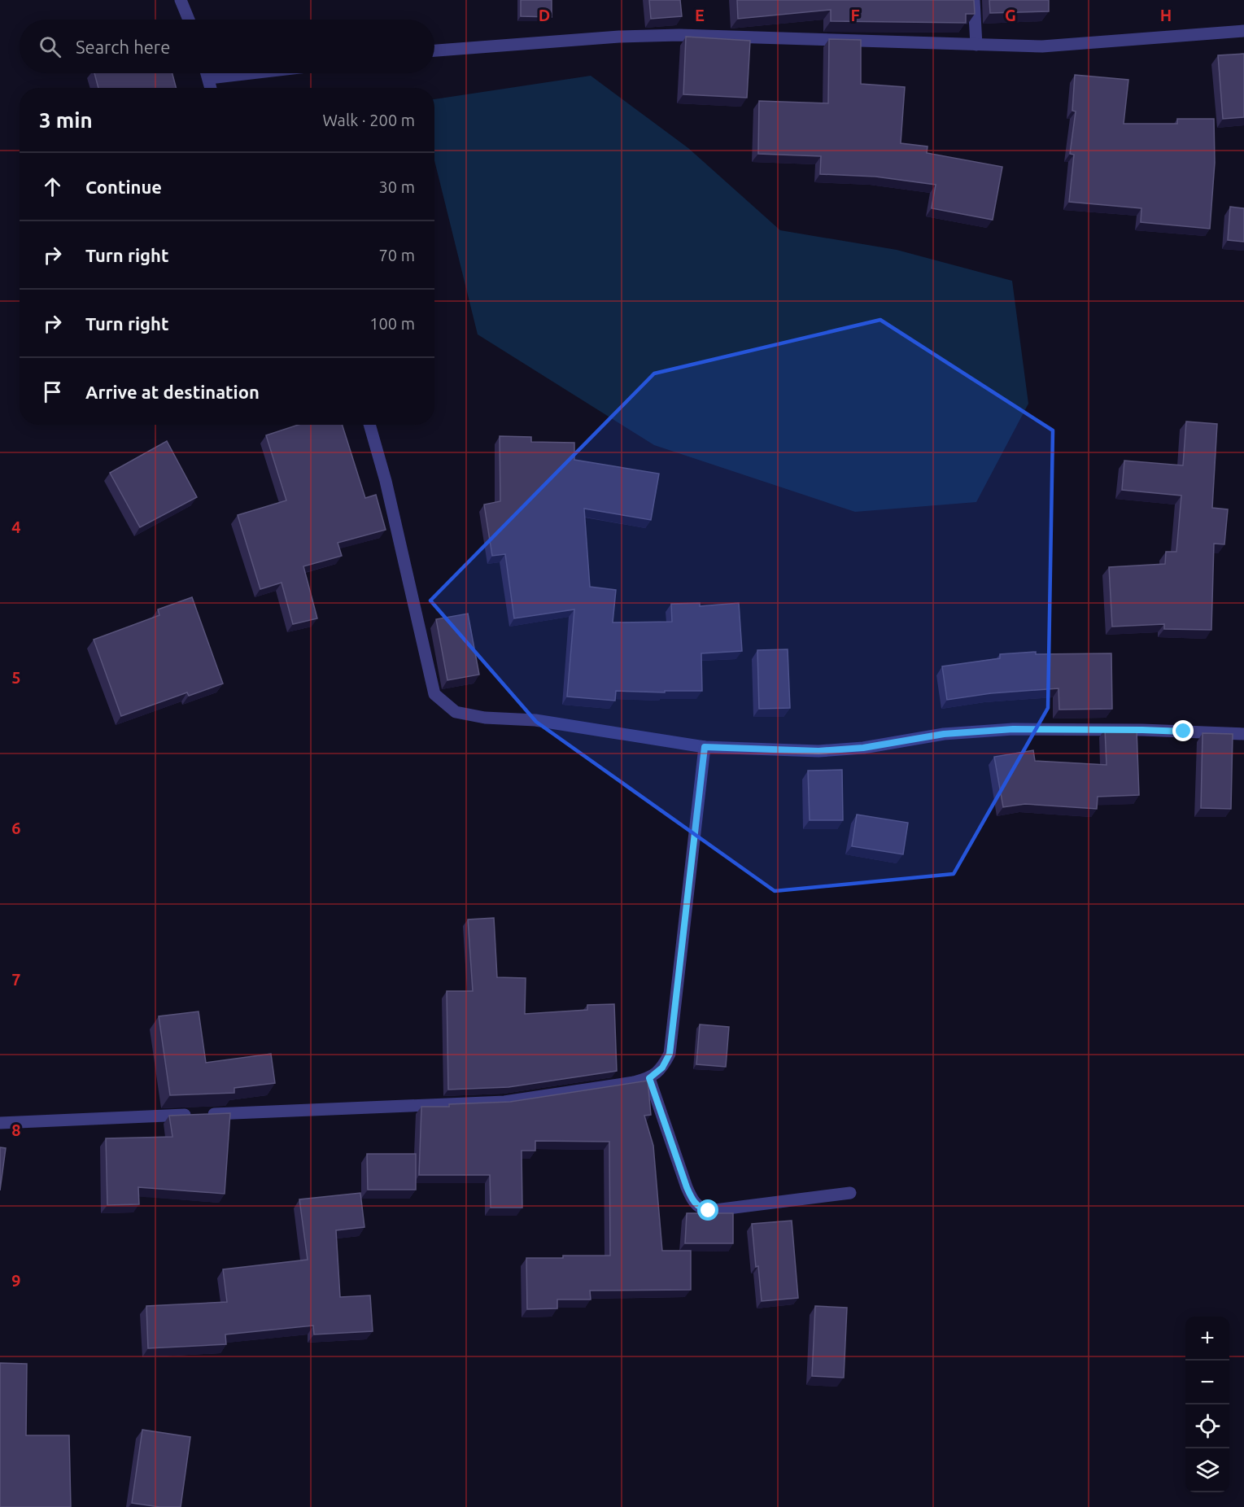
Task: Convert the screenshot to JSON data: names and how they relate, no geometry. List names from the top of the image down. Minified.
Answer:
{"page":{"search":"Search here","heading":["3 min","Walk · 200 m"],"list":[["Continue","30 m"],["Turn right","70 m"],["Turn right","100 m"],"Arrive at destination"],"map_buttons":["+","−"]},"grid":{"columns":["D","E","F","G","H"],"rows":["4","5","6","7","8","9"]}}
